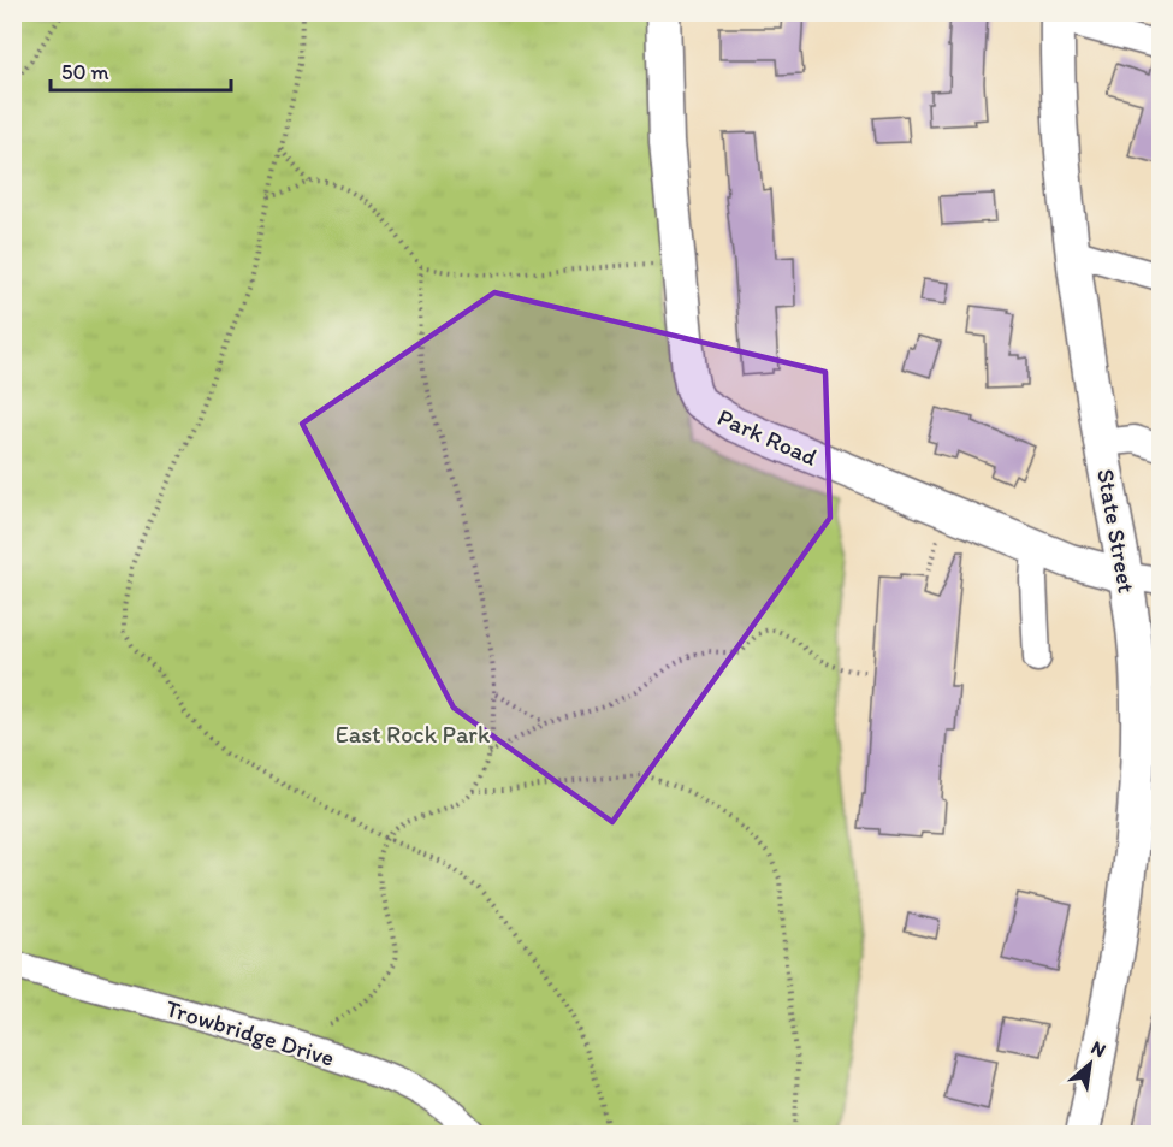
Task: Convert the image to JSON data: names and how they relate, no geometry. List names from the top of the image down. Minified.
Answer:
{"streets":{"main road":["Park Road","State Street"],"street":["Trowbridge Drive"]},"crossings":[["Park Road","State Street"]],"parks":["East Rock Park"],"scale_bar":"50 m","north":"top right"}
